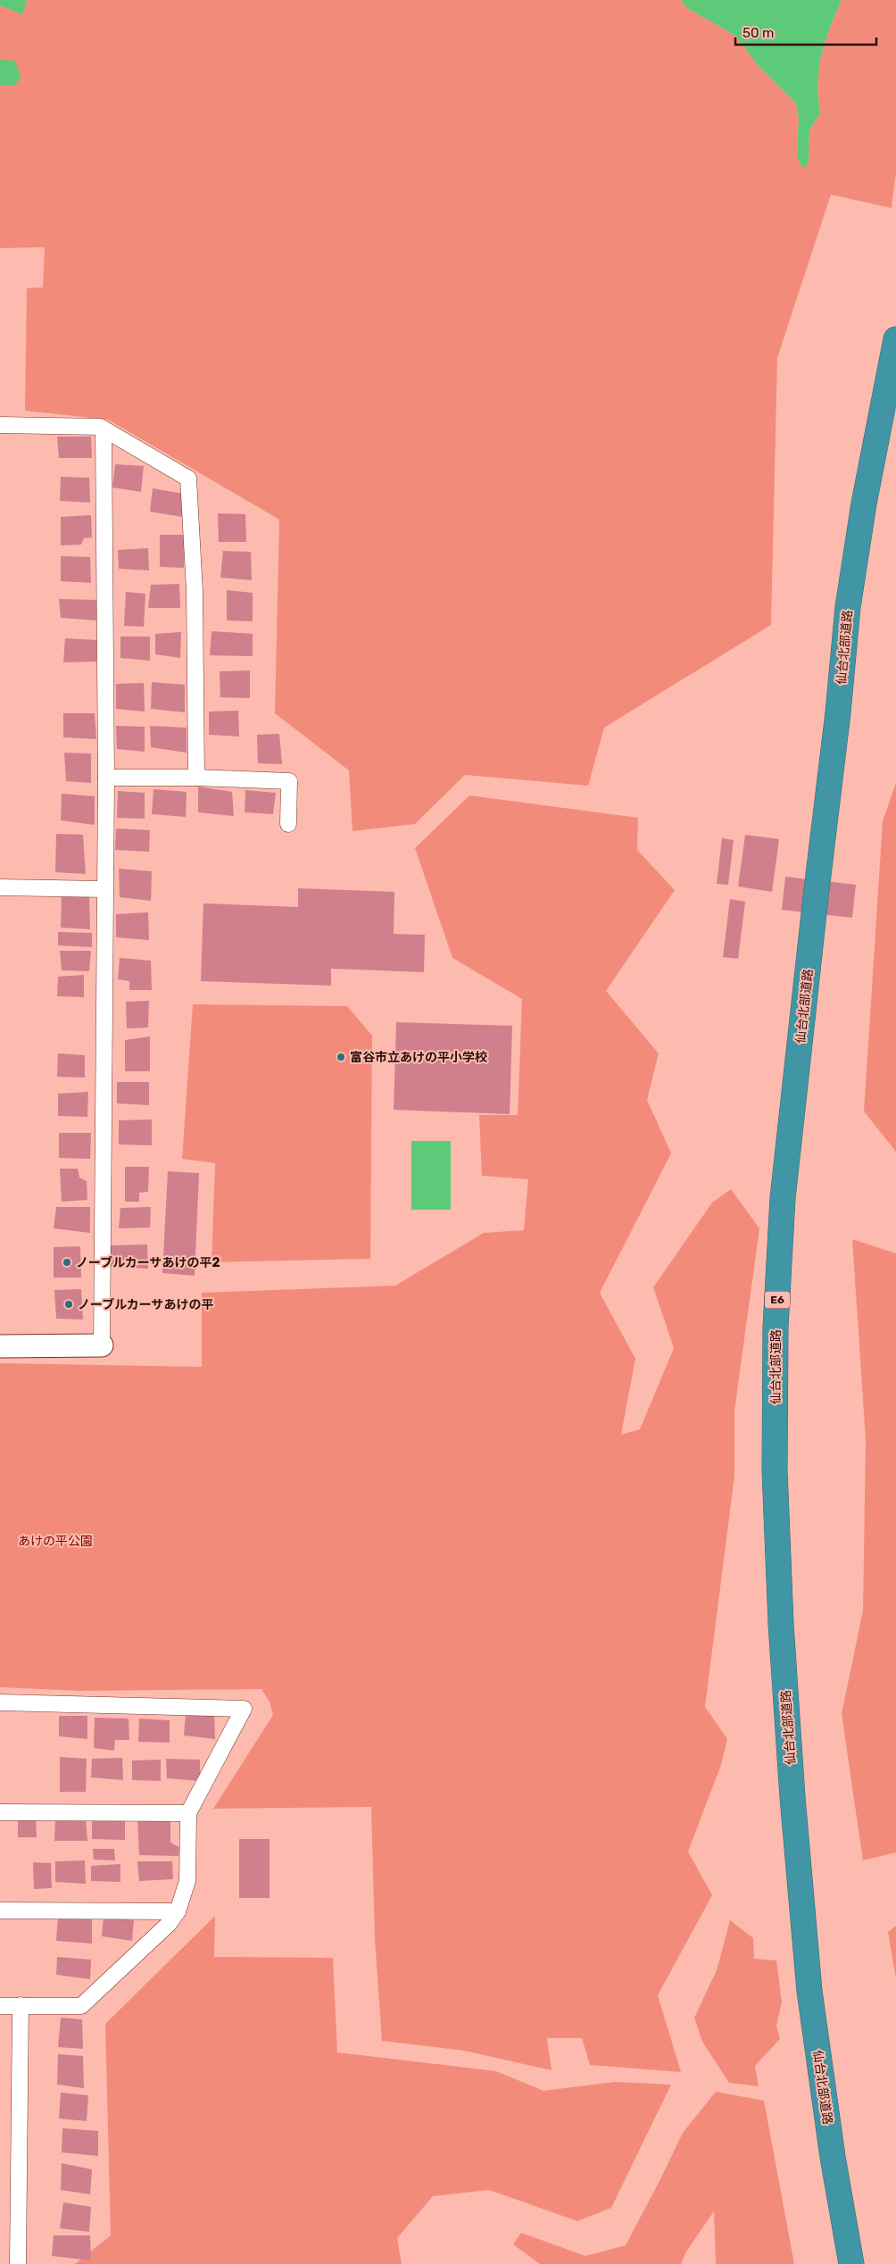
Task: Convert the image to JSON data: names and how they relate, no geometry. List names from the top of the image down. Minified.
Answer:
{"streets":{"highway":["仙台北部道路","E6"]},"parks":["あけの平公園"],"places":["富谷市立あけの平小学校","ノーブルカーサあけの平2","ノーブルカーサあけの平"],"scale_bar":"50 m"}
